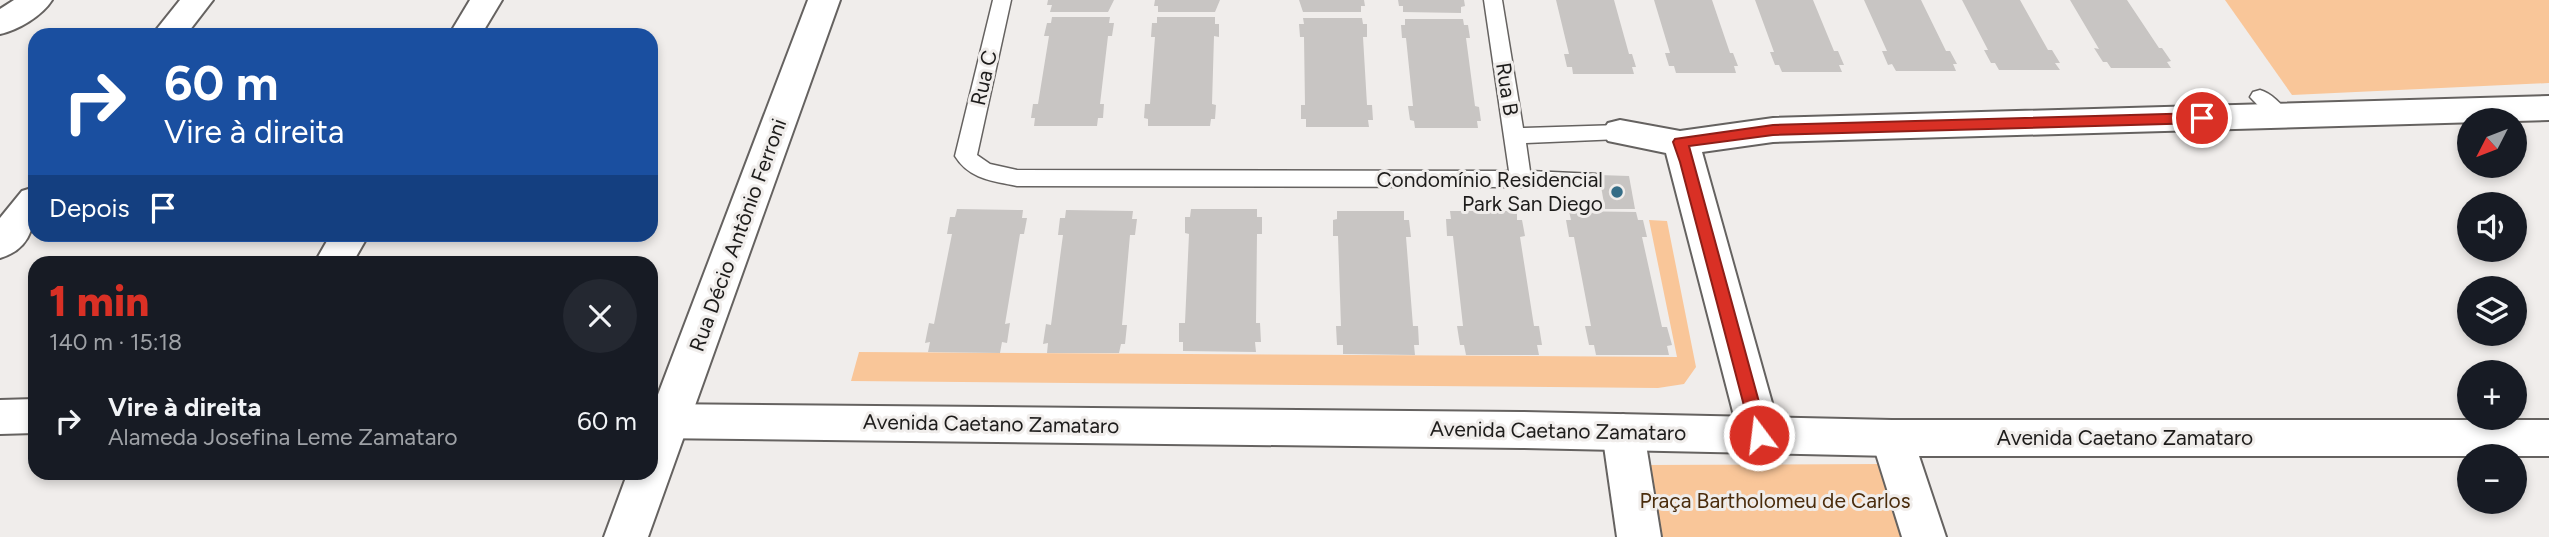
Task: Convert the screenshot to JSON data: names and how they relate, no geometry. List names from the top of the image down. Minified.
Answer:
{"streets":{"street":["Rua Décio Antônio Ferroni","Avenida Caetano Zamataro"],"lane":["Rua C","Rua B"]},"crossings":[["Rua C","Rua B"],["Rua Décio Antônio Ferroni","Avenida Caetano Zamataro"]],"parks":["Praça Bartholomeu de Carlos"],"places":["Condomínio Residencial Park San Diego"],"north":"bottom left","page":{"turn":["60 m","Vire à direita"],"map_buttons":["+","−"],"then":"Depois","heading":["1 min","140 m · 15:18"],"list":[{"name":"Vire à direita","note":"Alameda Josefina Leme Zamataro","value":"60 m"}]}}
